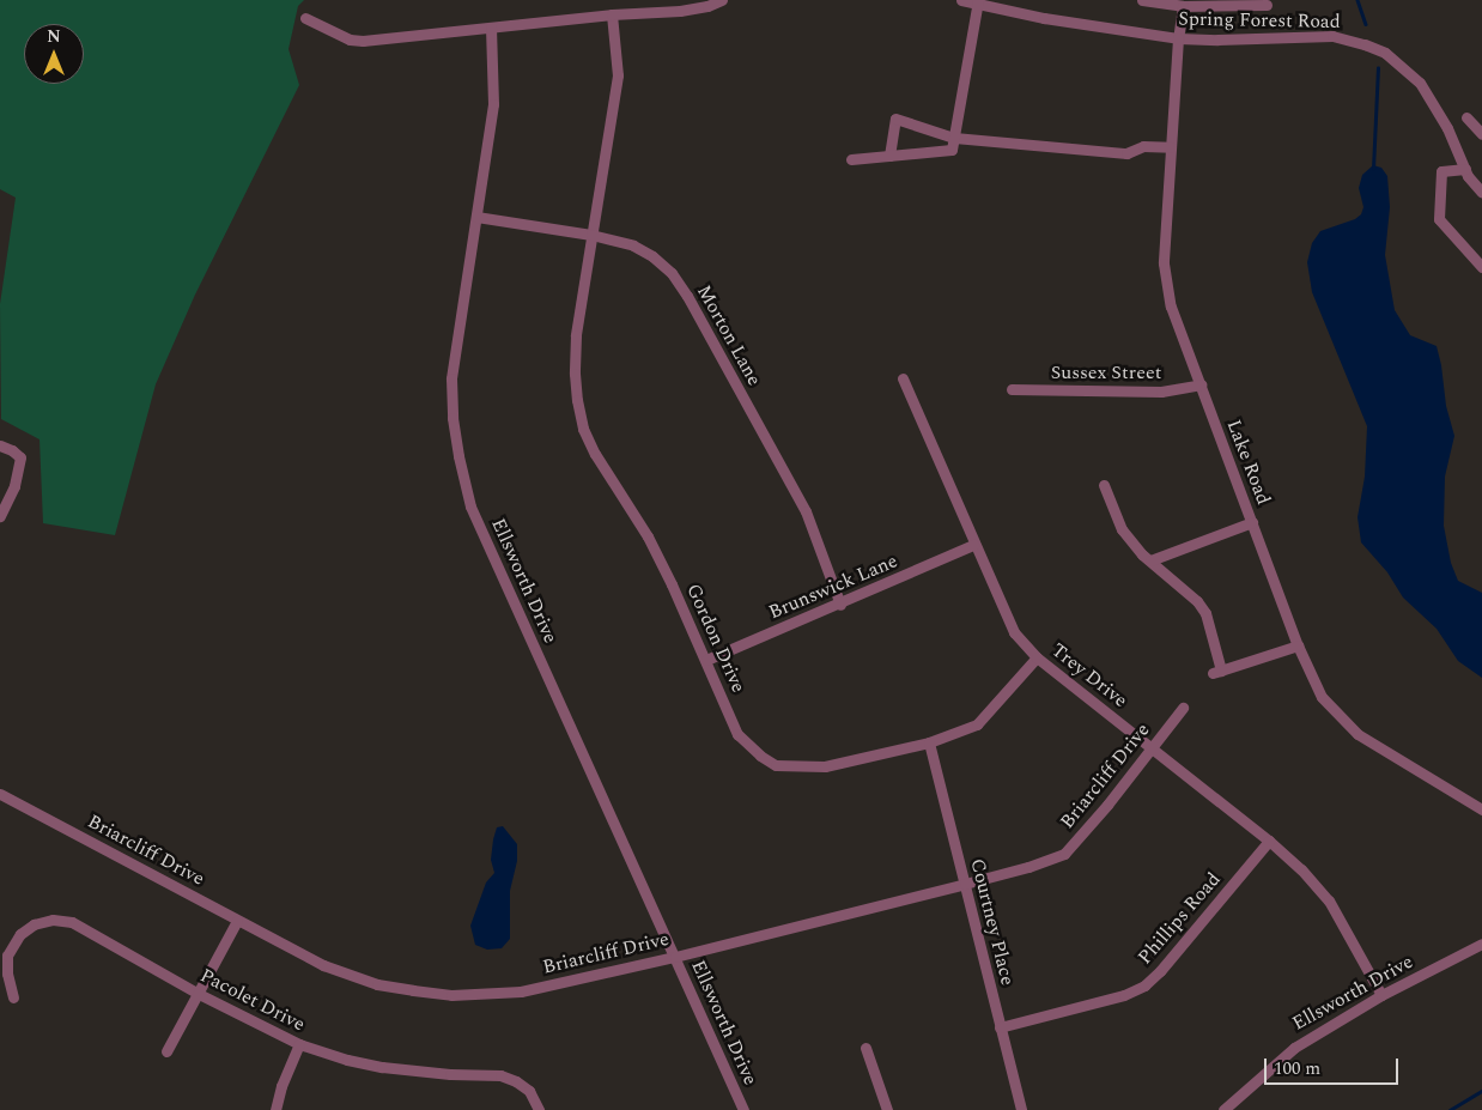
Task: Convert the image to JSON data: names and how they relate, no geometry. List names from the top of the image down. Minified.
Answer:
{"streets":{"street":["Spring Forest Road","Morton Lane","Sussex Street","Lake Road","Ellsworth Drive","Brunswick Lane","Gordon Drive","Trey Drive","Briarcliff Drive","Phillips Road","Courtney Place","Pacolet Drive"]},"crossings":[["Spring Forest Road","Lake Road"],["Morton Lane","Ellsworth Drive"],["Morton Lane","Brunswick Lane"],["Morton Lane","Gordon Drive"],["Sussex Street","Lake Road"],["Ellsworth Drive","Trey Drive"],["Ellsworth Drive","Briarcliff Drive"],["Brunswick Lane","Gordon Drive"],["Brunswick Lane","Trey Drive"],["Gordon Drive","Trey Drive"],["Gordon Drive","Courtney Place"],["Trey Drive","Briarcliff Drive"],["Trey Drive","Phillips Road"],["Briarcliff Drive","Courtney Place"],["Phillips Road","Courtney Place"]],"scale_bar":"100 m","north":"top"}
